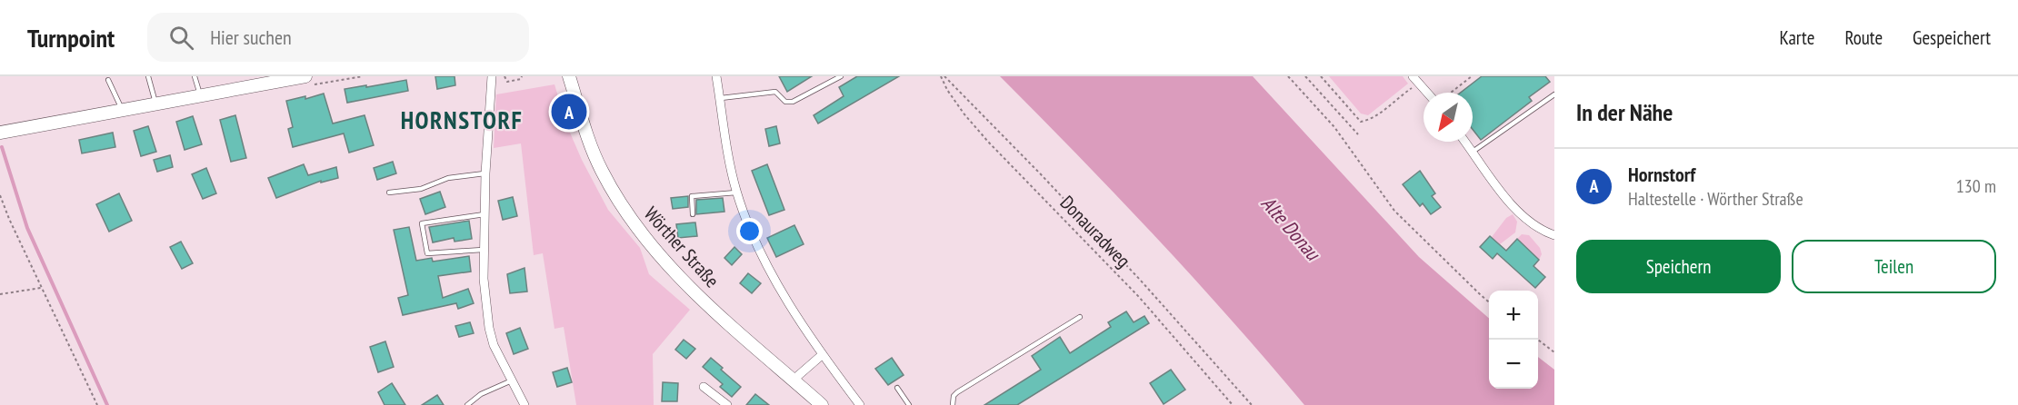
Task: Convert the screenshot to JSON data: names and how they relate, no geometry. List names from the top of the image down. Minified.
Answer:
{"streets":{"street":["Wörther Straße"],"path":["Donauradweg"]},"districts":["HORNSTORF"],"water":["Alte Donau"],"north":"bottom left","page":{"header":"Turnpoint","search":"Hier suchen","nav":["Karte","Route","Gespeichert"],"heading":"In der Nähe","pins":"A","list":[{"mark":"A","name":"Hornstorf","note":"Haltestelle · Wörther Straße","value":"130 m"}],"buttons":["Speichern","Teilen"],"map_buttons":["+","−"]}}
